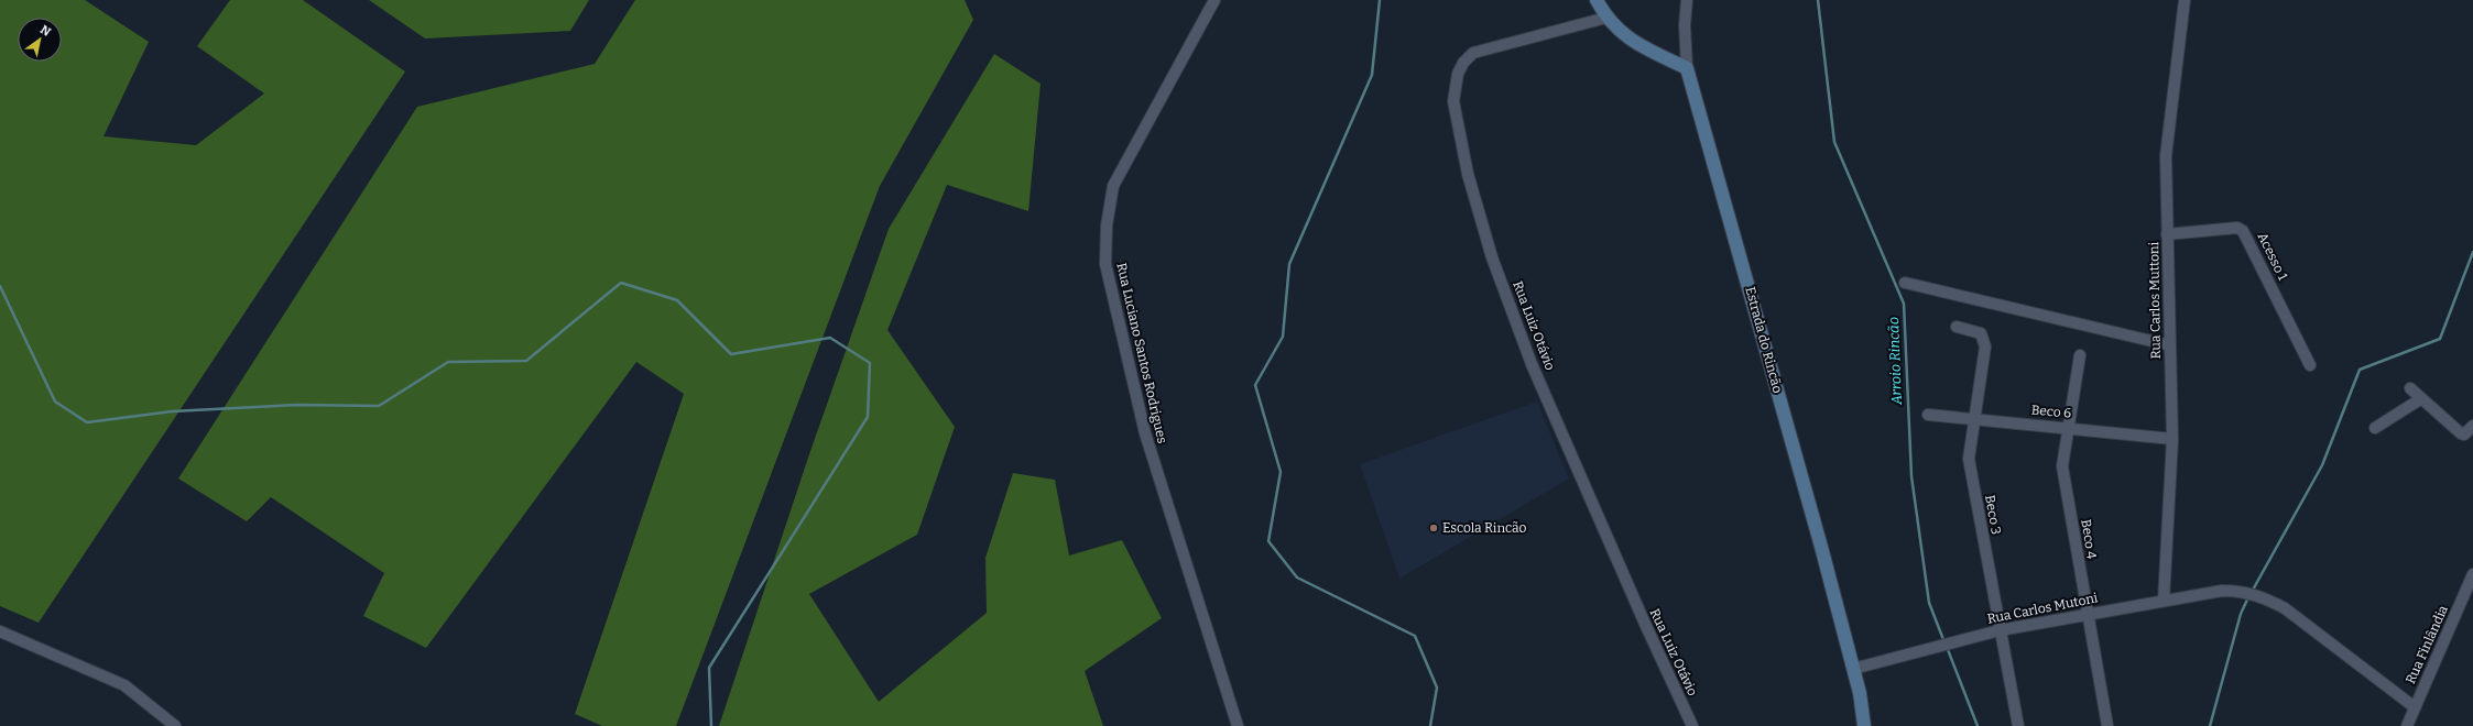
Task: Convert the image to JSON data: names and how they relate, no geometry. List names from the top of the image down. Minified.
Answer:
{"streets":{"street":["Acesso 1","Rua Carlos Muttoni","Rua Luiz Otávio","Estrada do Rincão","Rua Luciano Santos Rodrigues","Beco 6","Beco 3","Beco 4","Rua Carlos Mutoni","Rua Finlândia"]},"crossings":[["Acesso 1","Rua Carlos Muttoni"],["Rua Carlos Muttoni","Beco 6"],["Rua Carlos Muttoni","Rua Carlos Mutoni"],["Estrada do Rincão","Rua Carlos Mutoni"],["Beco 6","Beco 3"],["Beco 6","Beco 4"],["Beco 3","Rua Carlos Mutoni"],["Beco 4","Rua Carlos Mutoni"],["Rua Carlos Mutoni","Rua Finlândia"]],"water":["Arroio Rincão"],"places":["Escola Rincão"],"north":"top right"}
